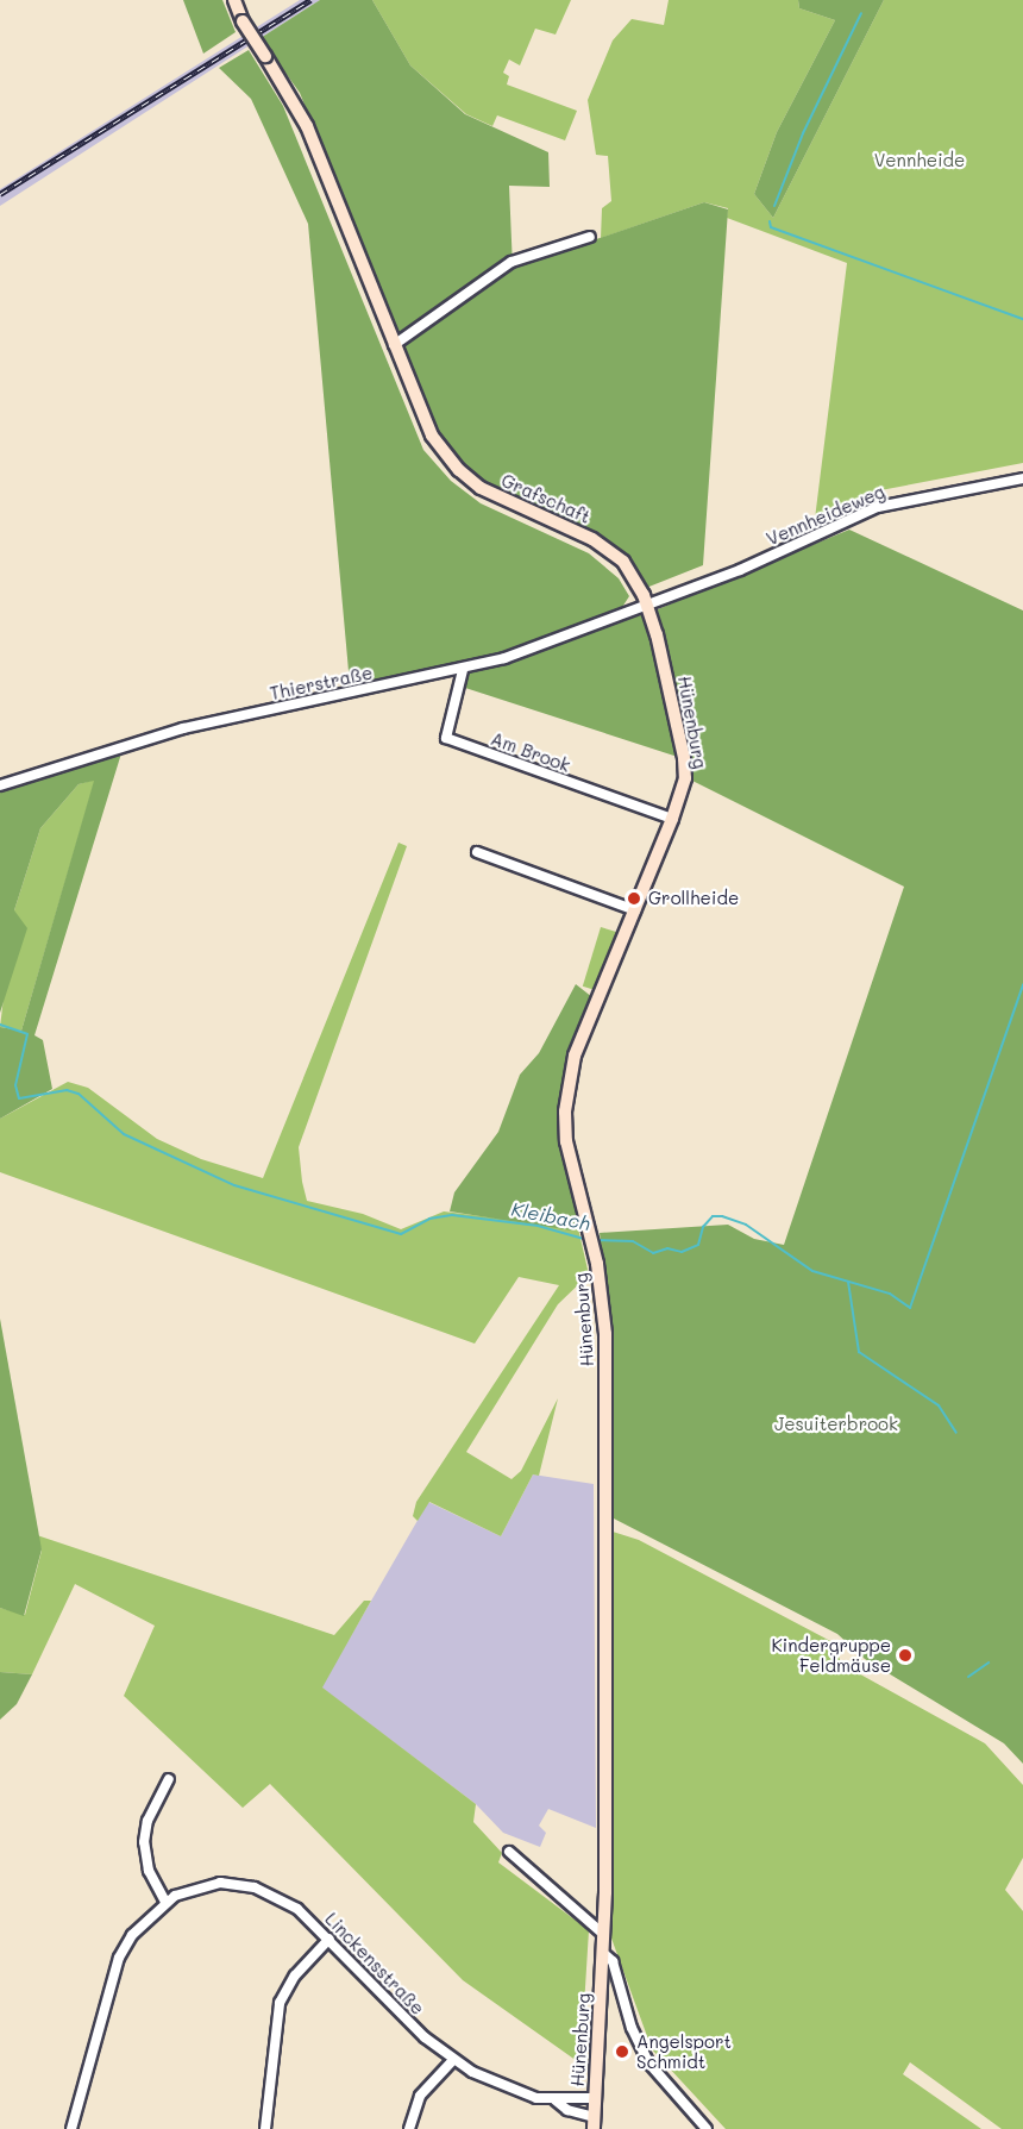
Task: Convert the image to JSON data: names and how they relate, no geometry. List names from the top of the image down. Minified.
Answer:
{"streets":{"street":["Grafschaft","Vennheideweg","Thierstraße","Hünenburg","Am Brook","Linckensstraße"]},"crossings":[["Grafschaft","Vennheideweg"],["Grafschaft","Thierstraße"],["Grafschaft","Hünenburg"],["Vennheideweg","Thierstraße"],["Vennheideweg","Hünenburg"],["Thierstraße","Hünenburg"],["Thierstraße","Am Brook"],["Hünenburg","Am Brook"],["Hünenburg","Linckensstraße"]],"water":["Kleibach"],"parks":["Vennheide","Jesuiterbrook"],"places":["Grollheide","Kindergruppe Feldmäuse","Angelsport Schmidt"]}
